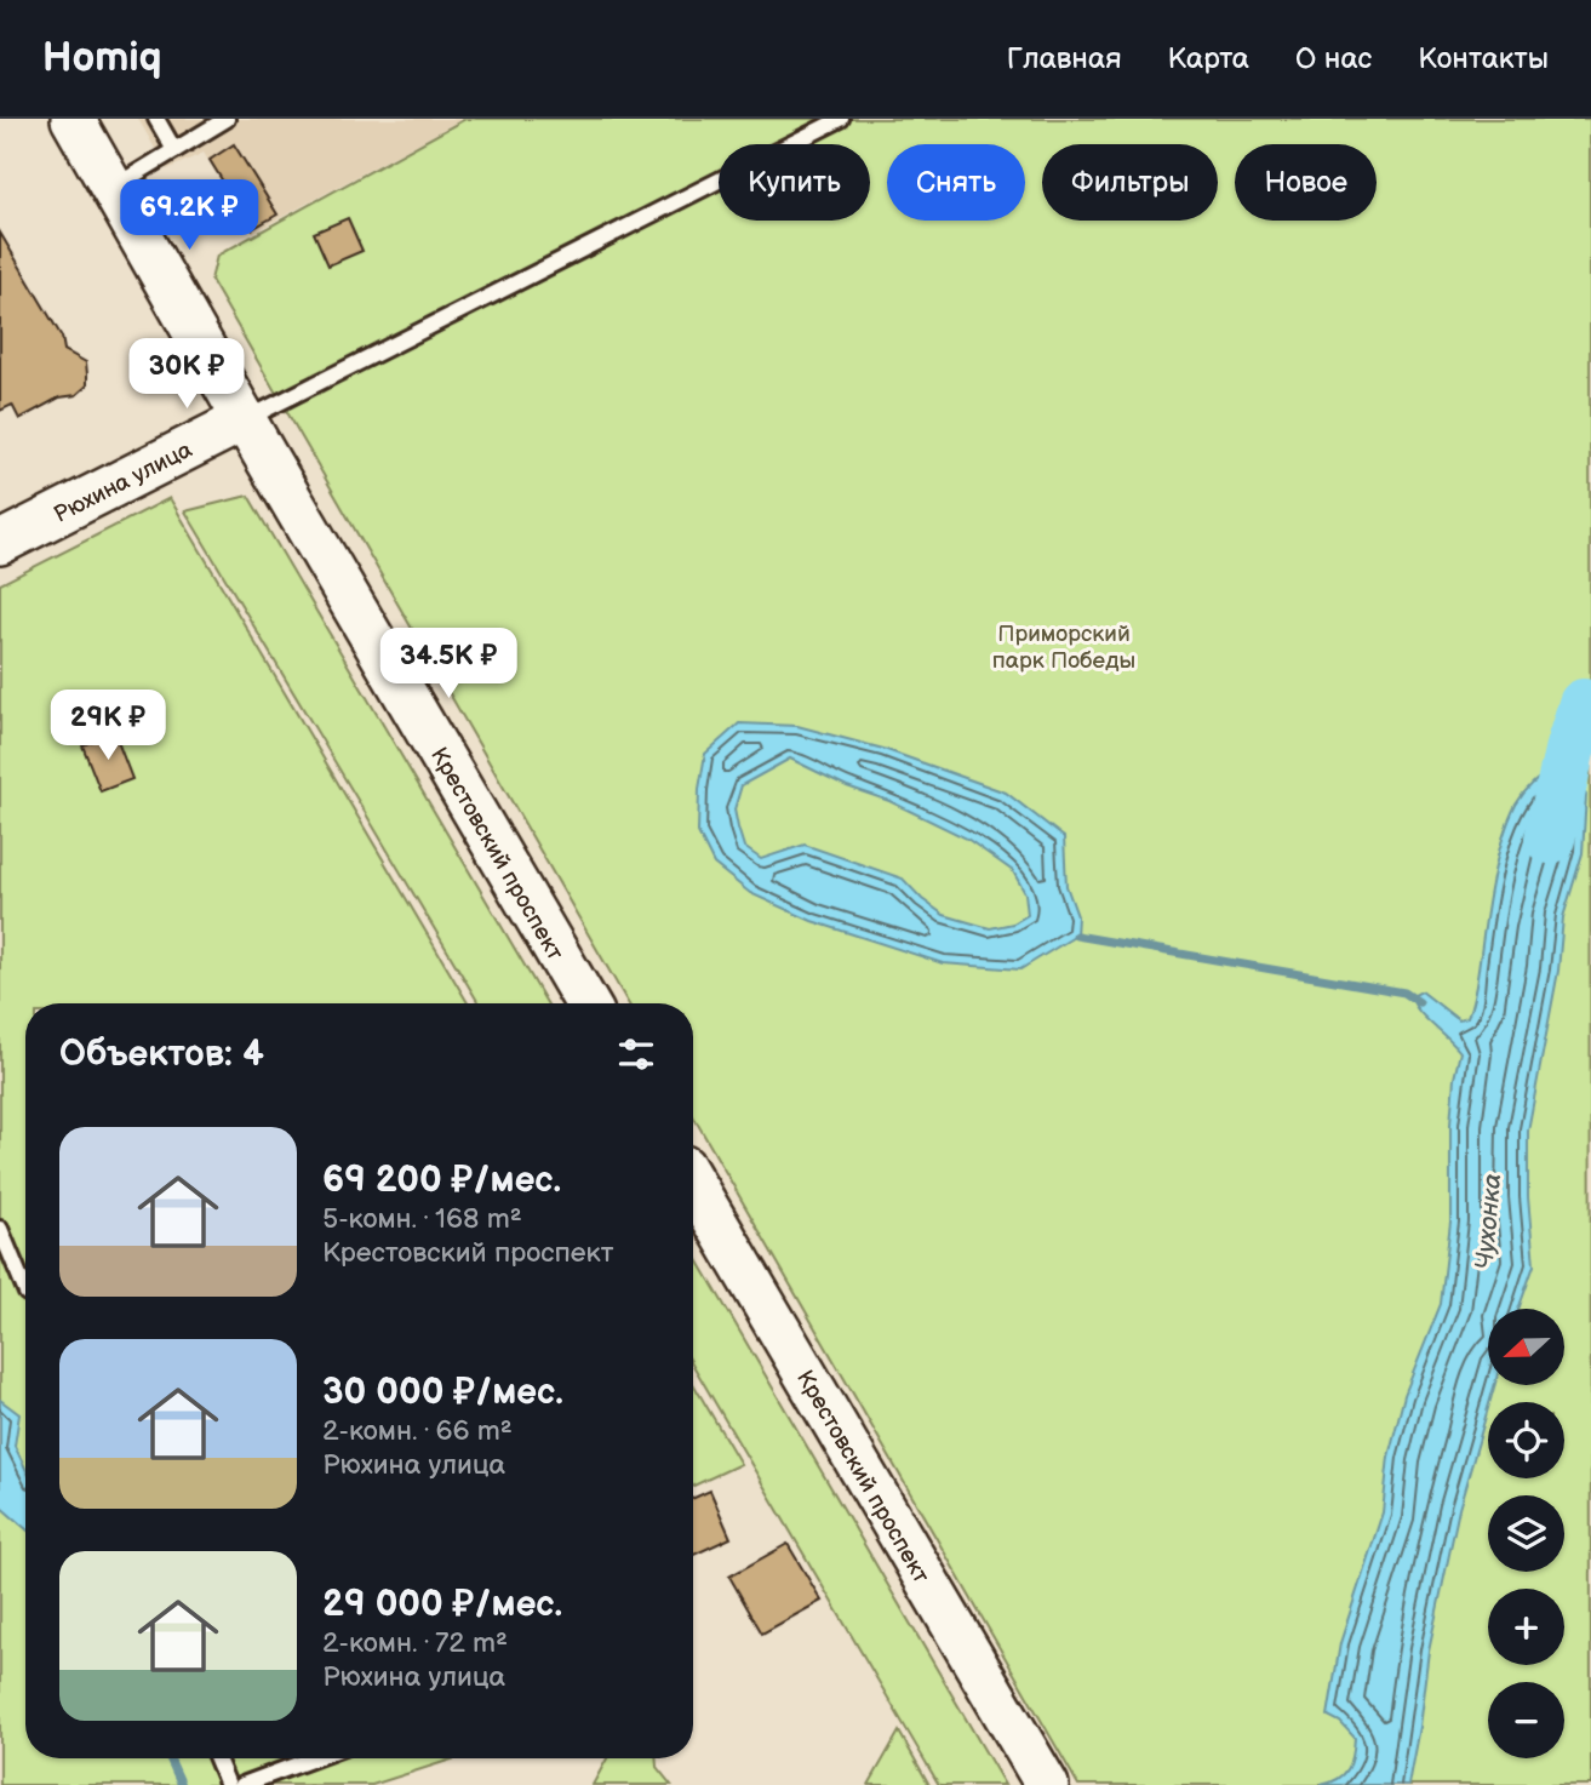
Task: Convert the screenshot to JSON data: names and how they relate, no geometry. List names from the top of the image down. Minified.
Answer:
{"streets":{"street":["Рюхина улица","Крестовский проспект"]},"crossings":[["Рюхина улица","Крестовский проспект"]],"water":["Чухонка"],"parks":["Приморский парк Победы"],"north":"left","page":{"header":"Homiq","nav":["Главная","Карта","О нас","Контакты"],"chip":["Купить","Снять","Фильтры","Новое"],"price":["69.2K ₽","30K ₽","34.5K ₽","29K ₽"],"heading":"Объектов: 4","list":[{"name":"69 200 ₽/мес.","note":"5-комн. · 168 m² · Крестовский проспект"},{"name":"30 000 ₽/мес.","note":"2-комн. · 66 m² · Рюхина улица"},{"name":"29 000 ₽/мес.","note":"2-комн. · 72 m² · Рюхина улица"}],"map_buttons":["+","−"]}}
